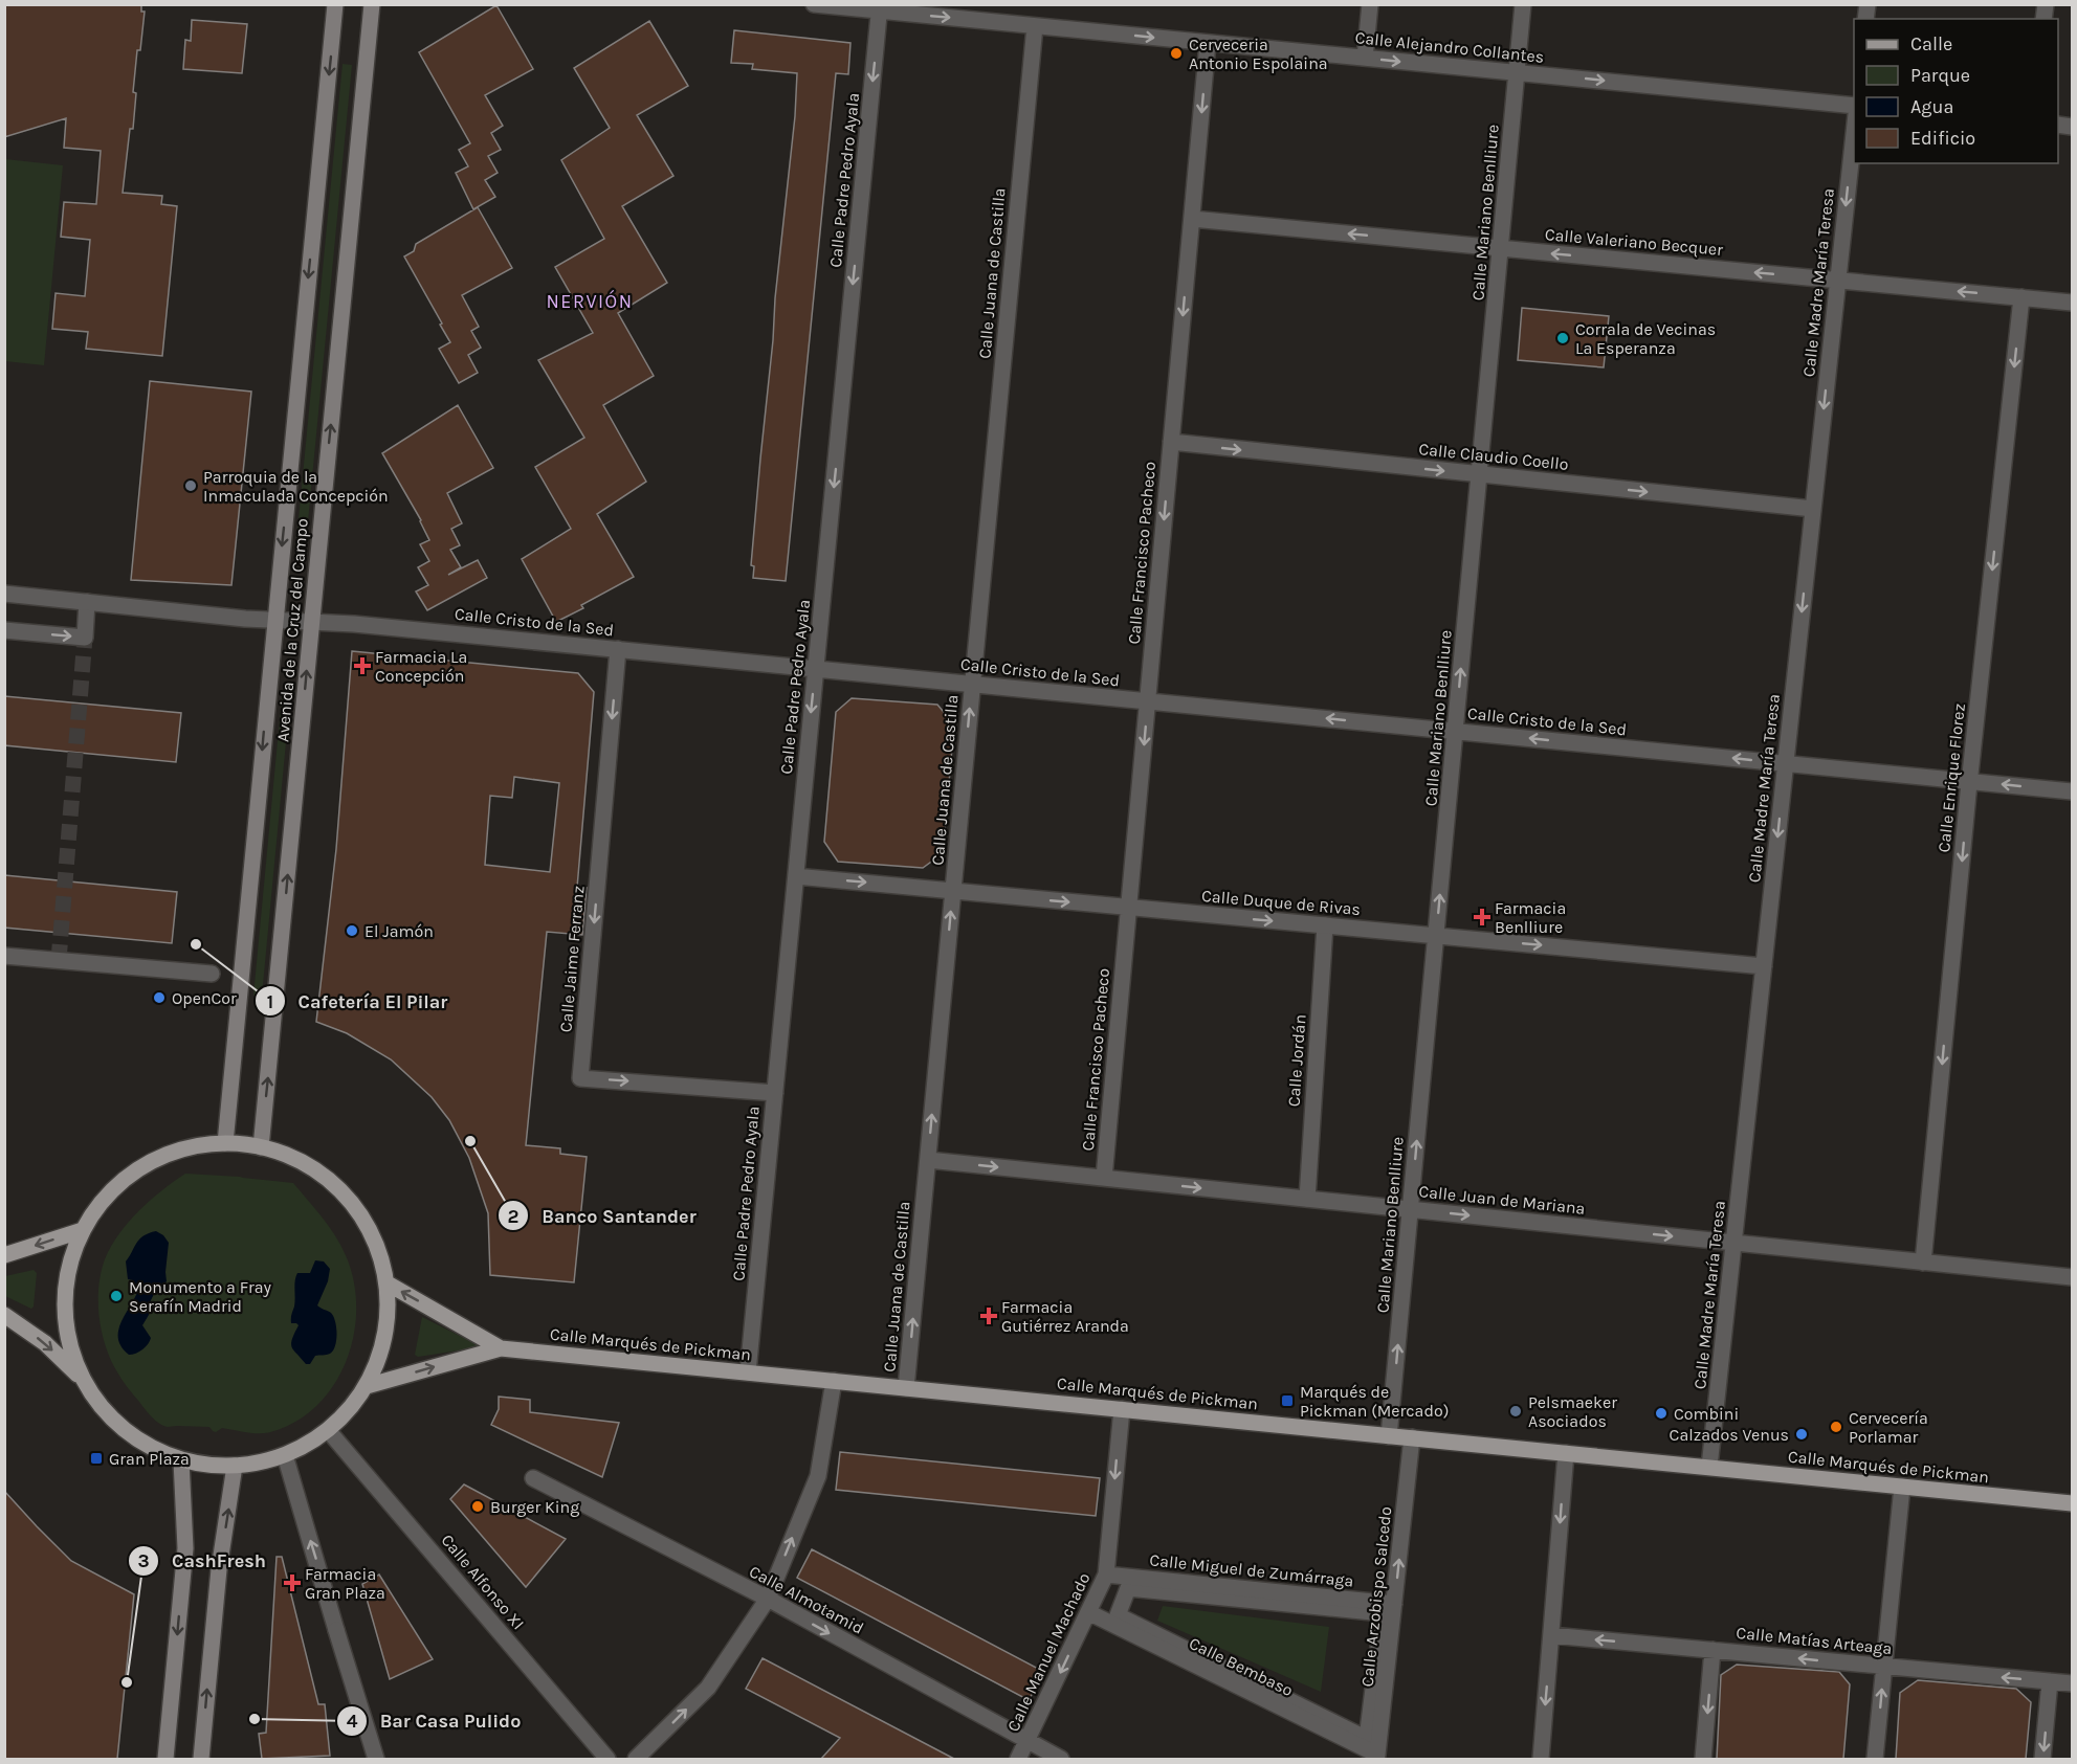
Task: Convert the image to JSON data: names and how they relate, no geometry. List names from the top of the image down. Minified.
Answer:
{"streets":{"main road":["Avenida de la Cruz del Campo","Calle Marqués de Pickman"],"street":["Calle Alejandro Collantes","Calle Padre Pedro Ayala","Calle Mariano Benlliure","Calle Valeriano Becquer","Calle Juana de Castilla","Calle Madre María Teresa","Calle Claudio Coello","Calle Francisco Pacheco","Calle Cristo de la Sed","Calle Enrique Florez","Calle Duque de Rivas","Calle Jaime Ferranz","Calle Jordán","Calle Juan de Mariana","Calle Miguel de Zumárraga","Calle Alfonso XI","Calle Arzobispo Salcedo","Calle Almotamid","Calle Matías Arteaga","Calle Manuel Machado","Calle Bembaso"]},"crossings":[["Calle Alejandro Collantes","Calle Padre Pedro Ayala"],["Calle Alejandro Collantes","Calle Mariano Benlliure"],["Calle Alejandro Collantes","Calle Juana de Castilla"],["Calle Alejandro Collantes","Calle Francisco Pacheco"],["Calle Padre Pedro Ayala","Calle Cristo de la Sed"],["Calle Padre Pedro Ayala","Calle Duque de Rivas"],["Calle Padre Pedro Ayala","Calle Jaime Ferranz"],["Calle Padre Pedro Ayala","Calle Marqués de Pickman"],["Calle Mariano Benlliure","Calle Valeriano Becquer"],["Calle Mariano Benlliure","Calle Claudio Coello"],["Calle Mariano Benlliure","Calle Cristo de la Sed"],["Calle Mariano Benlliure","Calle Duque de Rivas"],["Calle Mariano Benlliure","Calle Juan de Mariana"],["Calle Mariano Benlliure","Calle Marqués de Pickman"],["Calle Valeriano Becquer","Calle Madre María Teresa"],["Calle Valeriano Becquer","Calle Francisco Pacheco"],["Calle Valeriano Becquer","Calle Enrique Florez"],["Calle Juana de Castilla","Calle Cristo de la Sed"],["Calle Juana de Castilla","Calle Duque de Rivas"],["Calle Juana de Castilla","Calle Juan de Mariana"],["Calle Juana de Castilla","Calle Marqués de Pickman"],["Calle Madre María Teresa","Calle Claudio Coello"],["Calle Madre María Teresa","Calle Cristo de la Sed"],["Calle Madre María Teresa","Calle Duque de Rivas"],["Calle Madre María Teresa","Calle Juan de Mariana"],["Calle Madre María Teresa","Calle Marqués de Pickman"],["Calle Claudio Coello","Calle Francisco Pacheco"],["Calle Francisco Pacheco","Calle Cristo de la Sed"],["Calle Francisco Pacheco","Calle Duque de Rivas"],["Calle Francisco Pacheco","Calle Juan de Mariana"],["Calle Cristo de la Sed","Avenida de la Cruz del Campo"],["Calle Cristo de la Sed","Calle Enrique Florez"],["Calle Cristo de la Sed","Calle Jaime Ferranz"],["Calle Enrique Florez","Calle Juan de Mariana"],["Calle Duque de Rivas","Calle Jordán"],["Calle Jordán","Calle Juan de Mariana"],["Calle Marqués de Pickman","Calle Arzobispo Salcedo"],["Calle Marqués de Pickman","Calle Manuel Machado"],["Calle Miguel de Zumárraga","Calle Arzobispo Salcedo"],["Calle Miguel de Zumárraga","Calle Manuel Machado"],["Calle Arzobispo Salcedo","Calle Bembaso"],["Calle Almotamid","Calle Manuel Machado"],["Calle Manuel Machado","Calle Bembaso"]],"one_way":["Calle Alejandro Collantes","Calle Padre Pedro Ayala","Calle Mariano Benlliure","Calle Valeriano Becquer","Calle Juana de Castilla","Calle Madre María Teresa","Calle Claudio Coello","Calle Francisco Pacheco","Calle Cristo de la Sed","Calle Enrique Florez","Calle Duque de Rivas","Calle Juan de Mariana","Calle Arzobispo Salcedo","Calle Almotamid","Calle Matías Arteaga","Calle Manuel Machado"],"districts":["NERVIÓN"],"places":{"other":["Cerveceria Antonio Espolaina","Corrala de Vecinas La Esperanza","Parroquia de la Inmaculada Concepción","El Jamón","Cafetería El Pilar","OpenCor","Banco Santander","Monumento a Fray Serafín Madrid","Pelsmaeker Asociados","Combini","Cervecería Porlamar","Calzados Venus","Burger King","CashFresh","Bar Casa Pulido"],"health":["Farmacia La Concepción","Farmacia Benlliure","Farmacia Gutiérrez Aranda","Farmacia Gran Plaza"],"transit":["Marqués de Pickman (Mercado)","Gran Plaza"]},"legend":["Calle","Parque","Agua","Edificio"]}
